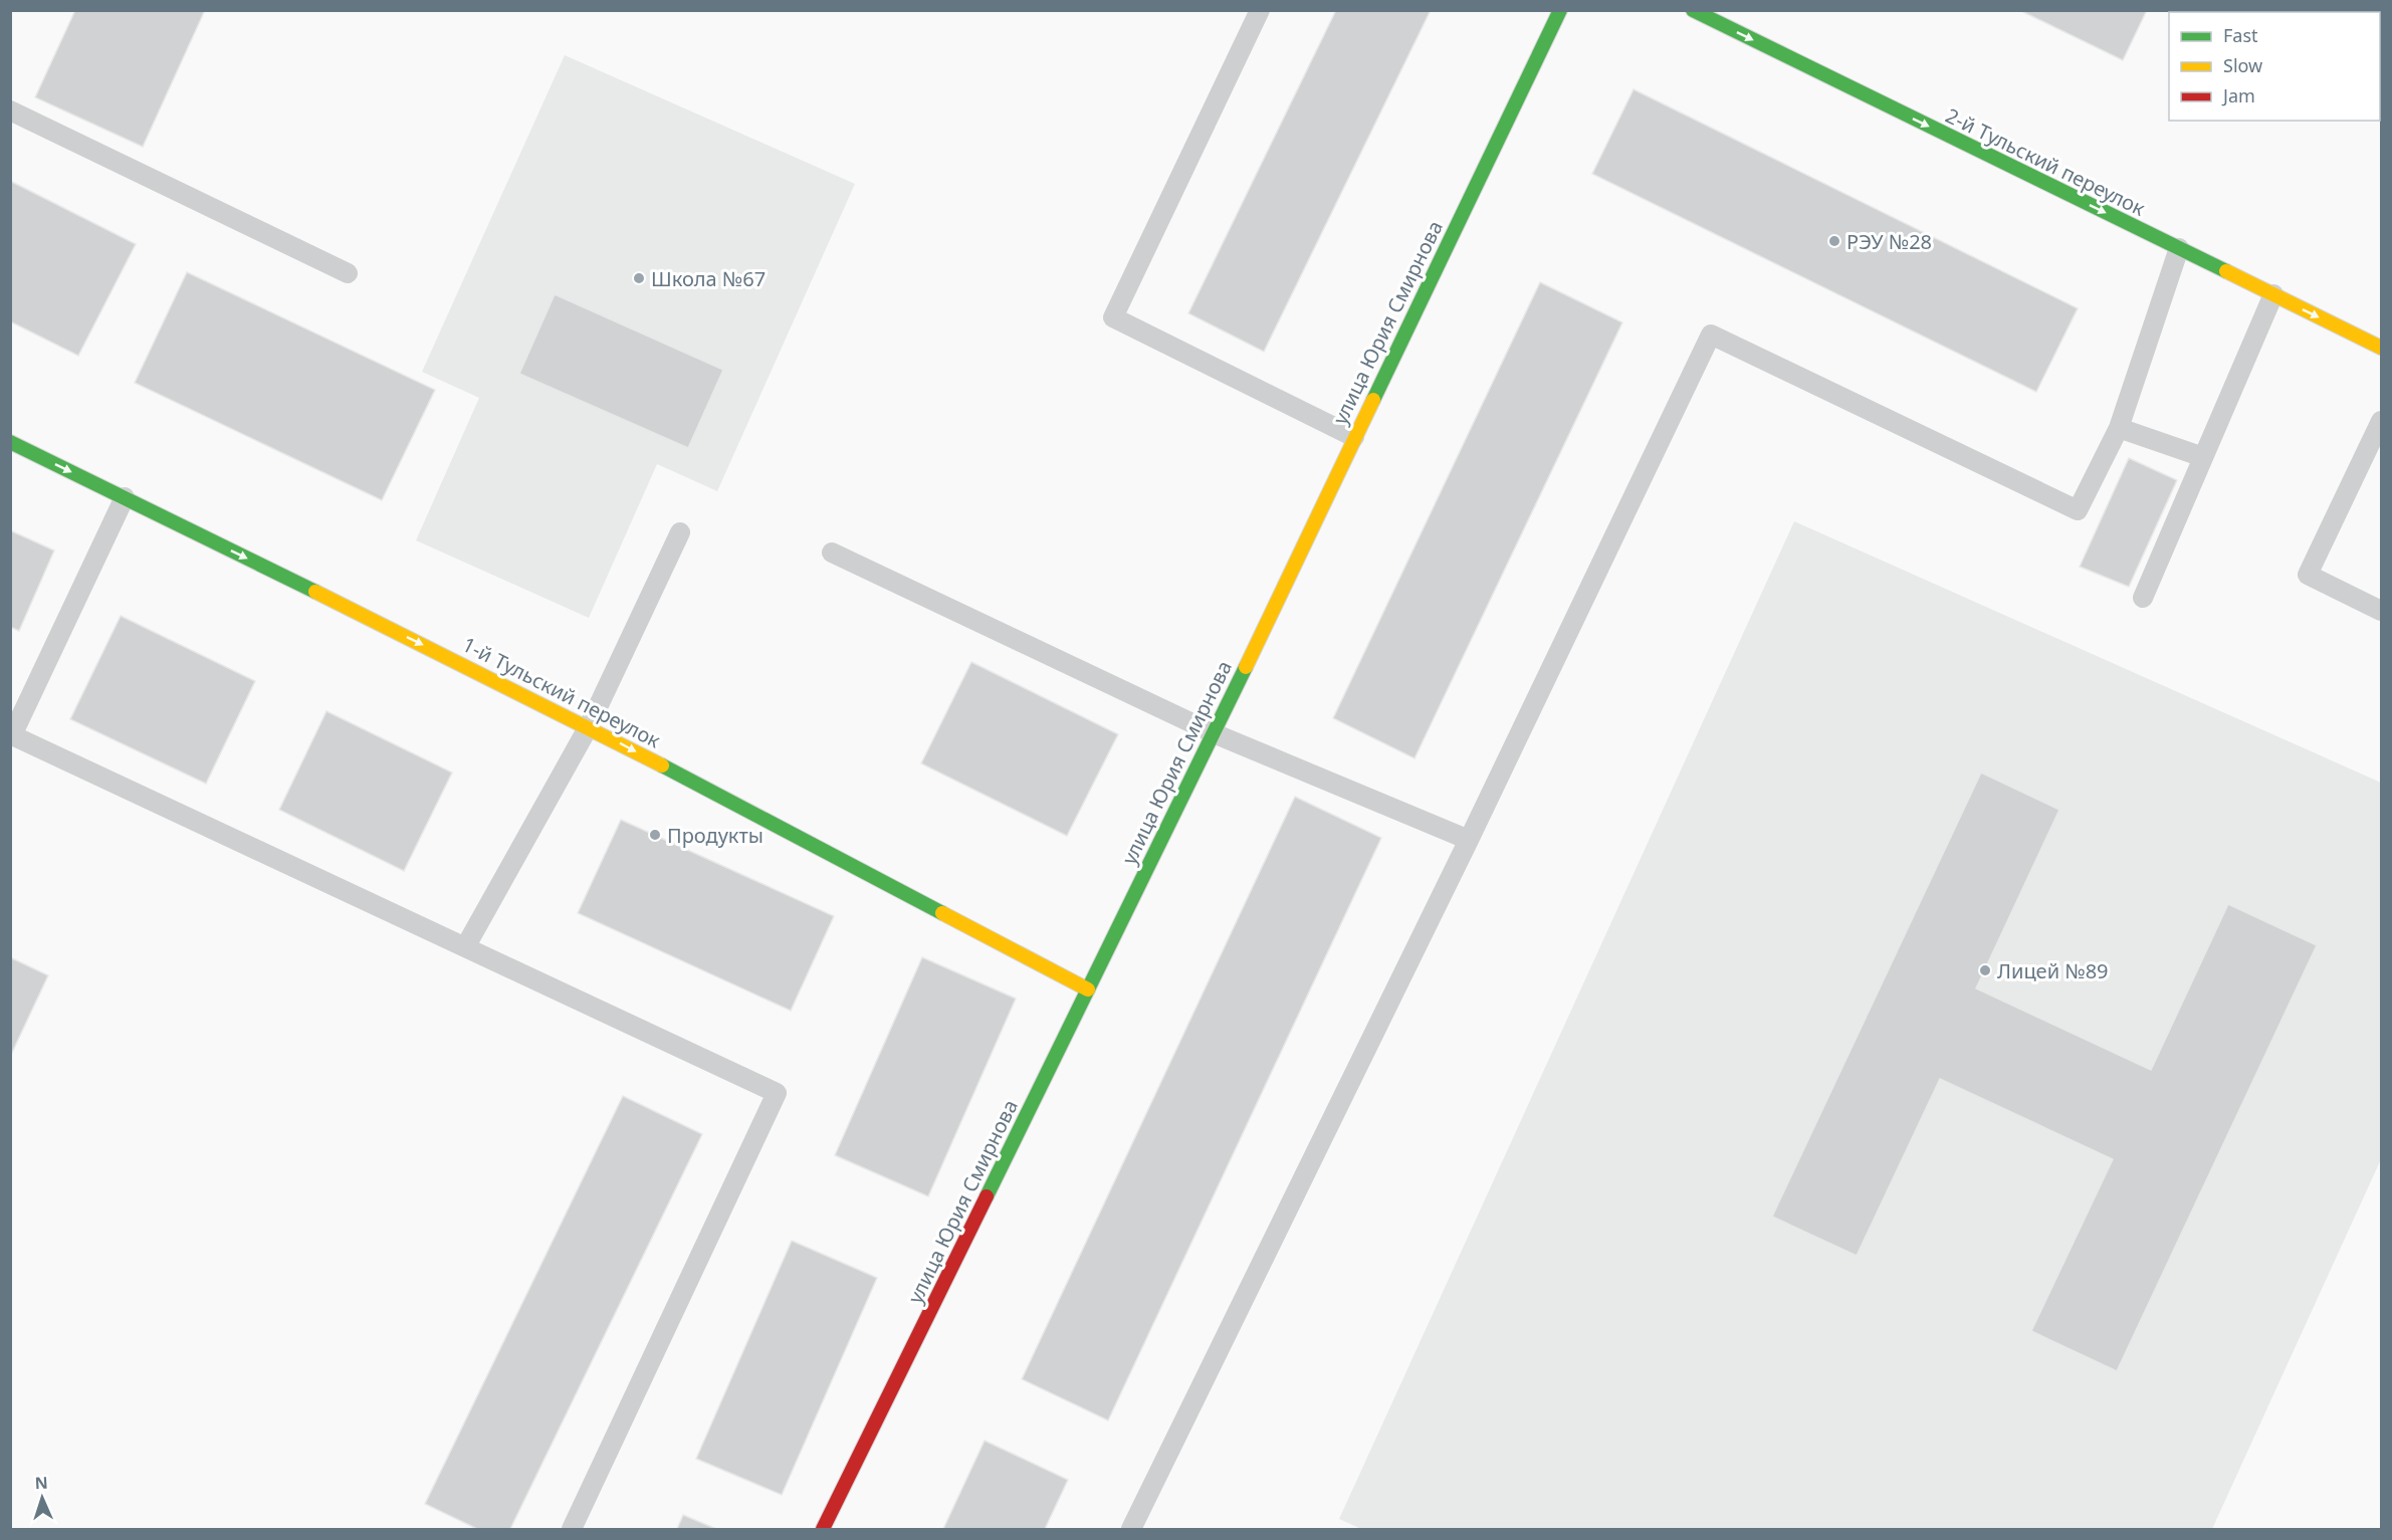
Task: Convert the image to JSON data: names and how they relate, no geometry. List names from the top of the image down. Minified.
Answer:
{"streets":{"street":["2-й Тульский переулок","улица Юрия Смирнова","1-й Тульский переулок"]},"crossings":[["улица Юрия Смирнова","1-й Тульский переулок"]],"one_way":["2-й Тульский переулок","1-й Тульский переулок"],"places":["РЭУ №28","Школа №67","Продукты","Лицей №89"],"legend":["Fast","Slow","Jam"],"north":"top"}
